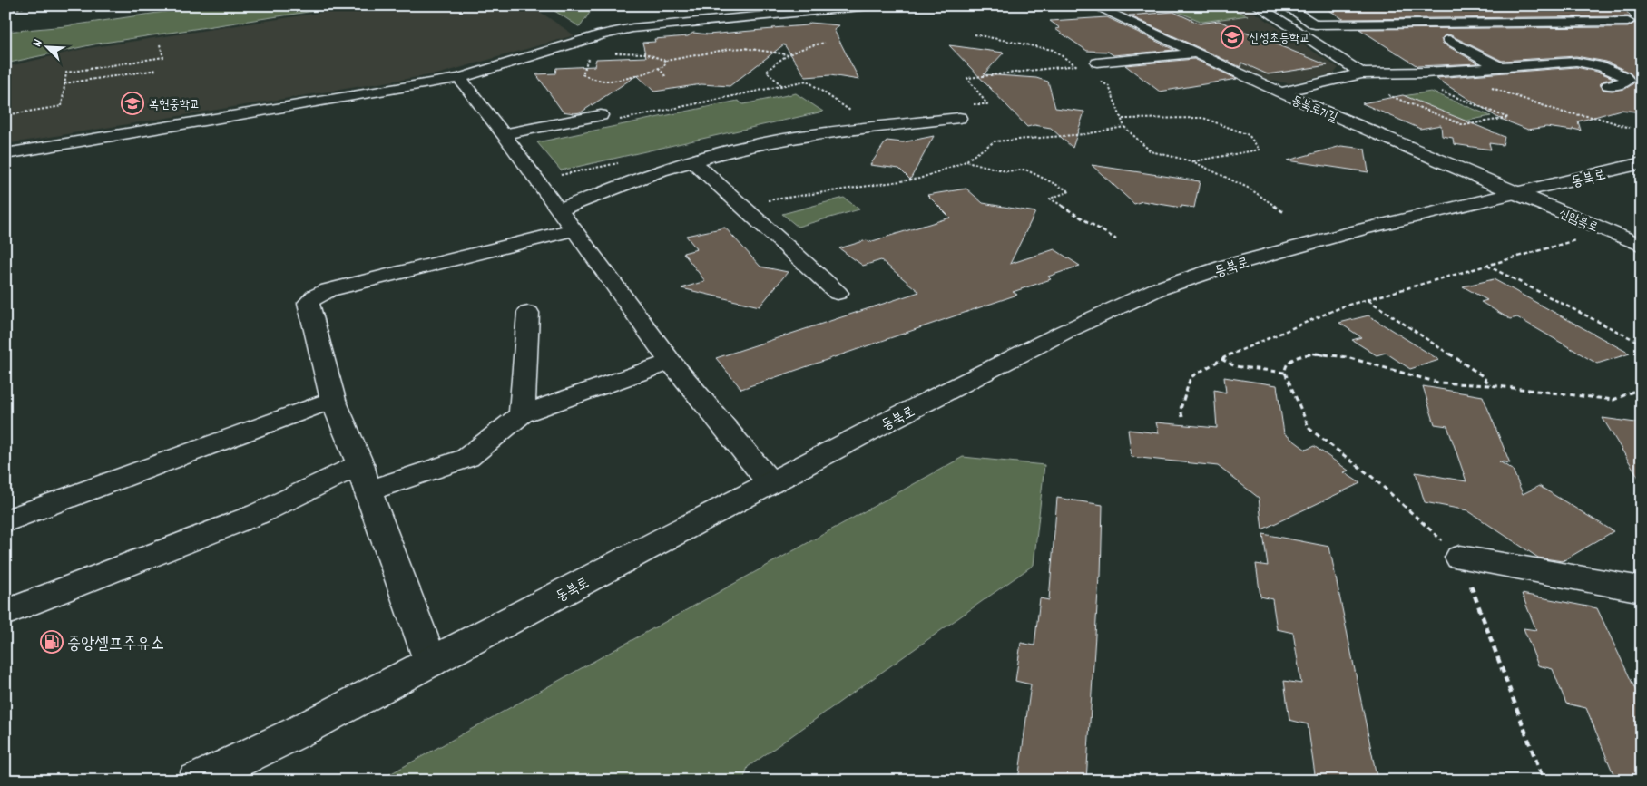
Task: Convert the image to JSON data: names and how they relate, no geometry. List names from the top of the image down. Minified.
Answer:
{"streets":{"street":["동북로71길","동북로","신암북로"]},"crossings":[["동북로71길","동북로"],["동북로71길","신암북로"],["동북로","신암북로"]],"places":{"school or university":["신성초등학교","복현중학교"],"fuel station":["중앙셀프주유소"]},"north":"top left"}
